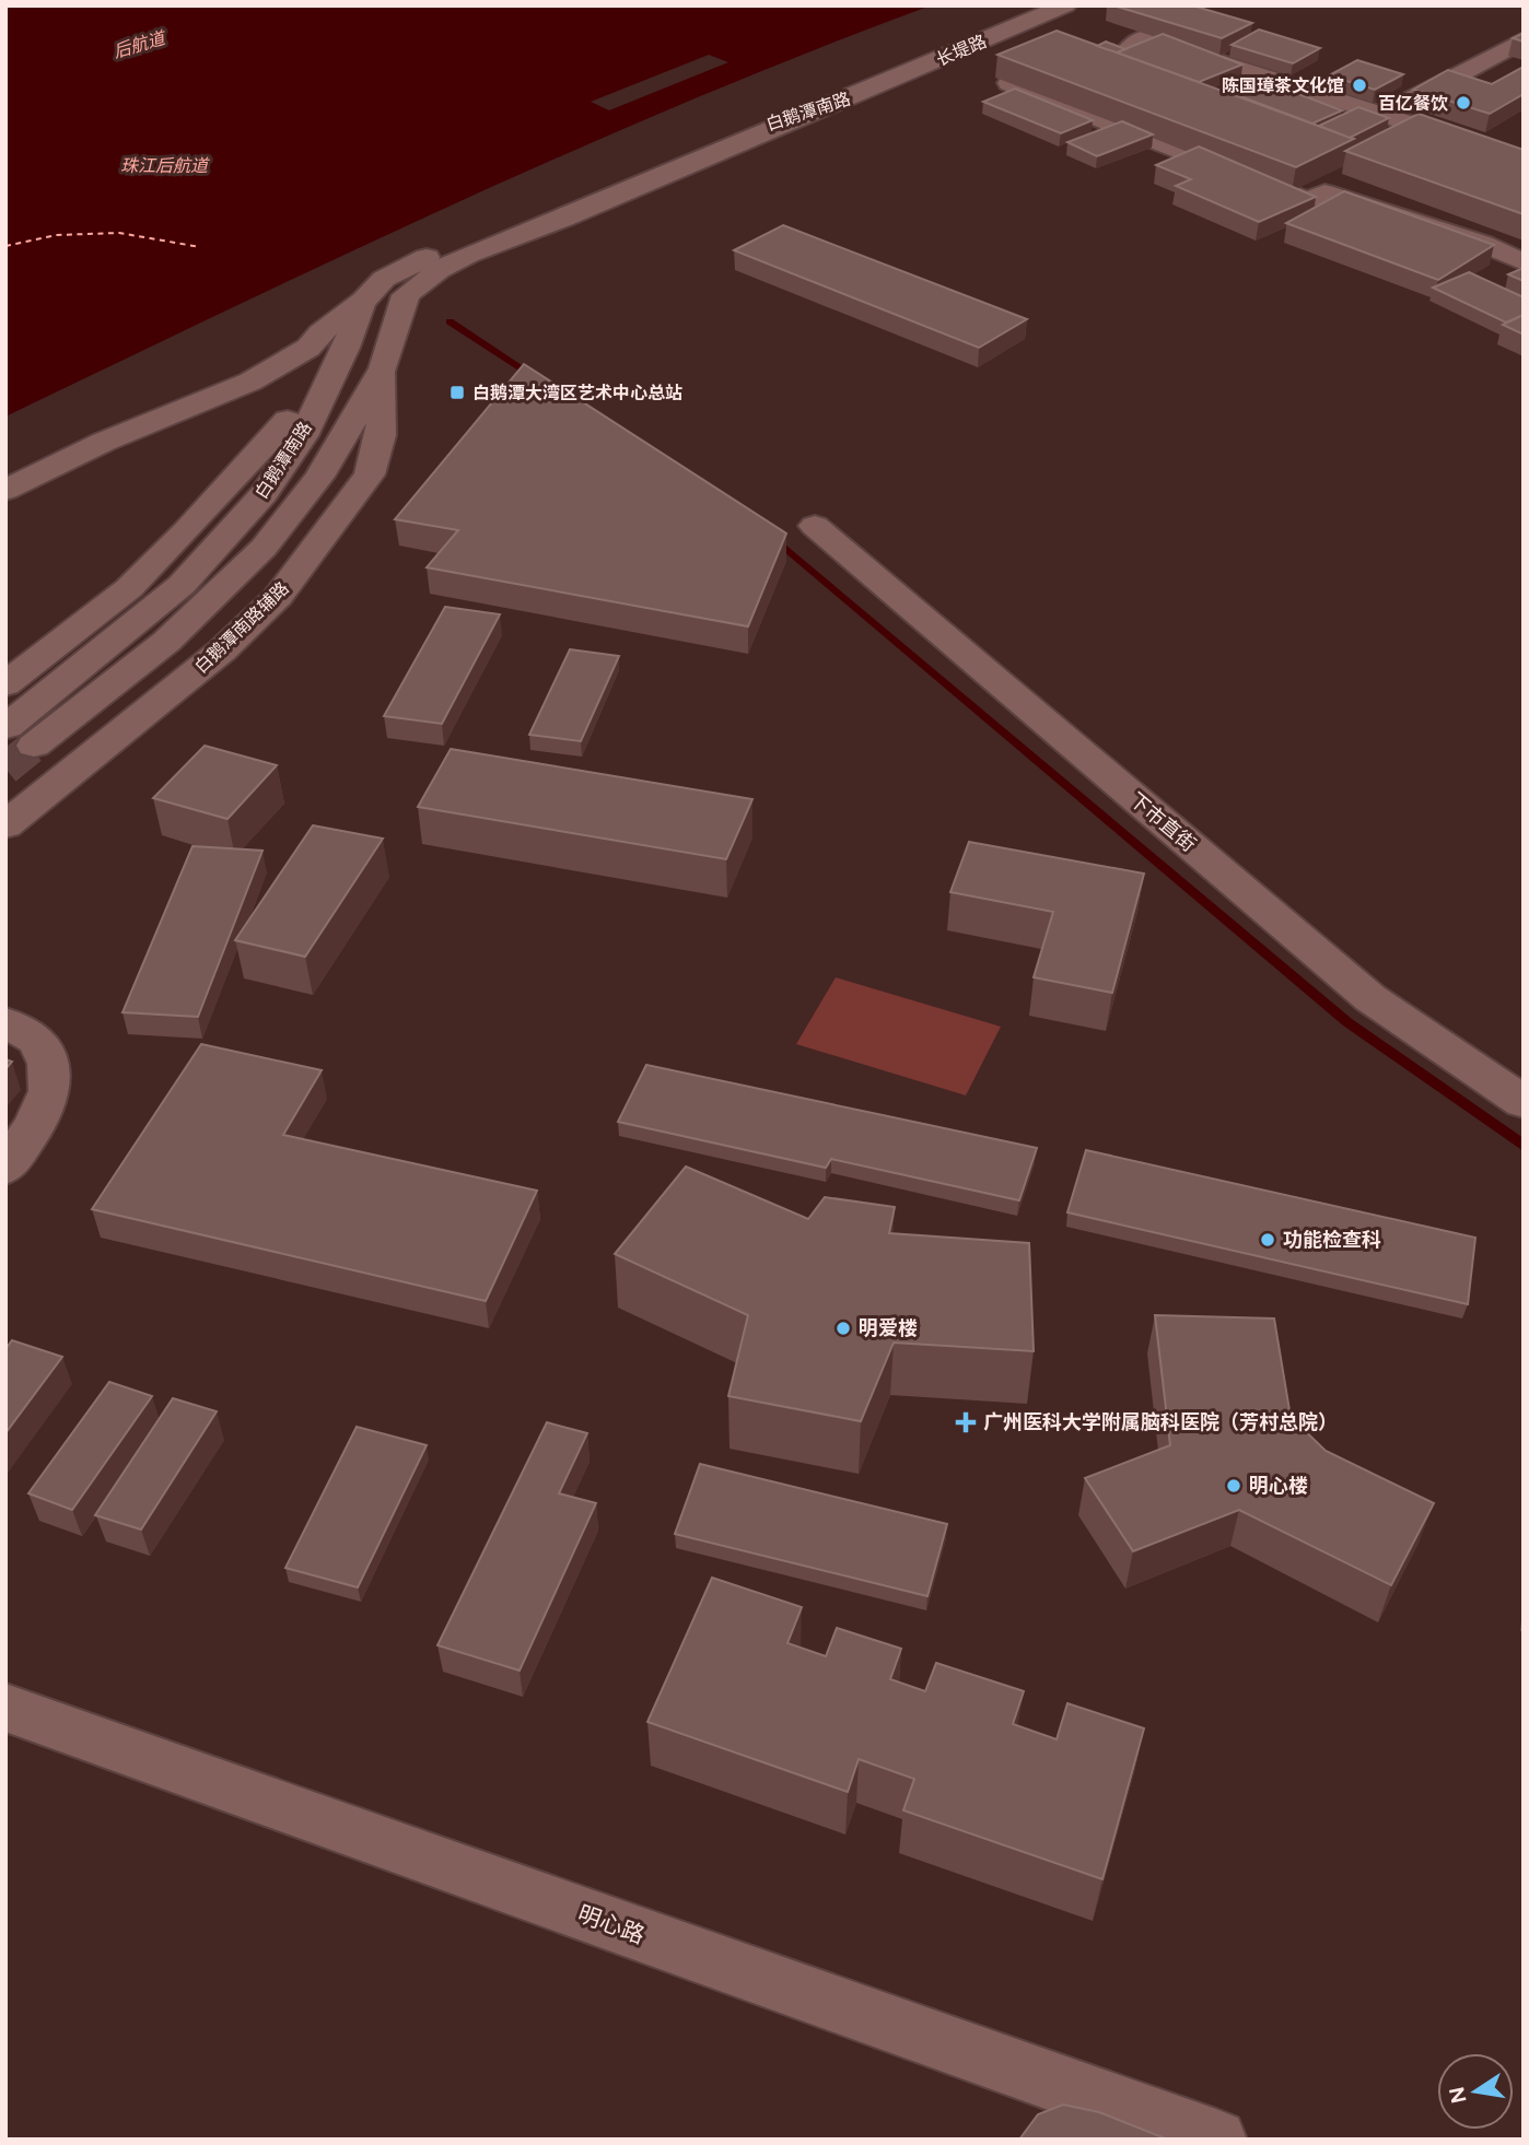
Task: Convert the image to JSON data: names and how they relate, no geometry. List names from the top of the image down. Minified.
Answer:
{"streets":{"street":["长堤路","白鹅潭南路","白鹅潭南路辅路","下市直街","明心路"]},"crossings":[["长堤路","白鹅潭南路"],["白鹅潭南路","白鹅潭南路辅路"]],"water":["后航道","珠江后航道"],"places":{"other":["陈国璋茶文化馆","百亿餐饮","功能检查科","明爱楼","明心楼"],"transit":["白鹅潭大湾区艺术中心总站"],"health":["广州医科大学附属脑科医院（芳村总院）"]},"north":"left"}
